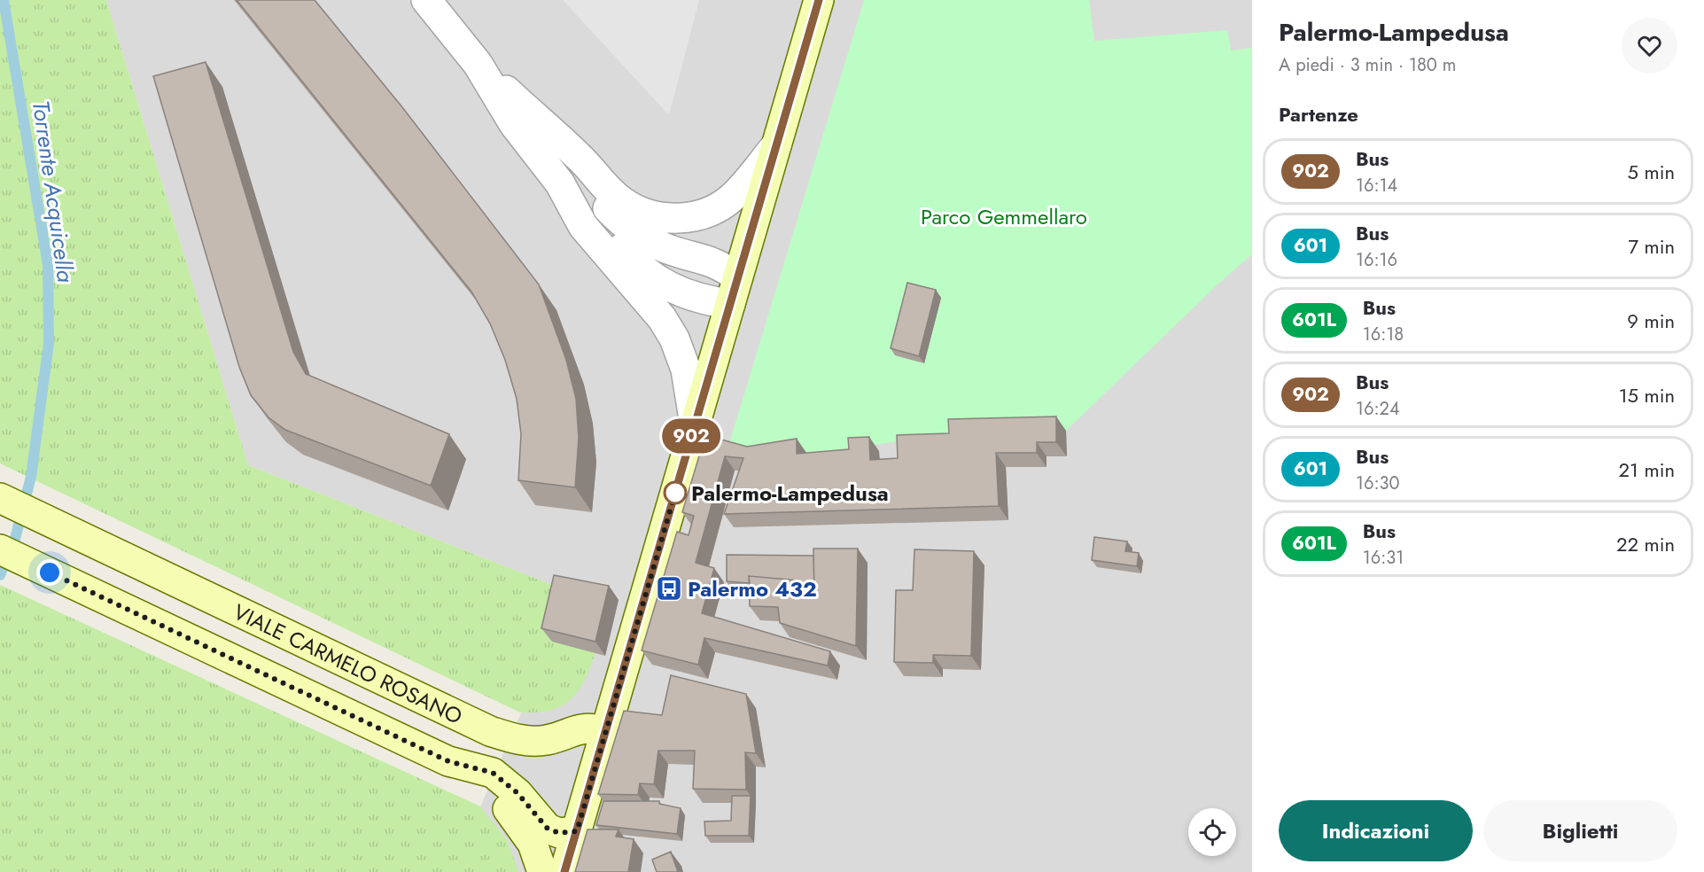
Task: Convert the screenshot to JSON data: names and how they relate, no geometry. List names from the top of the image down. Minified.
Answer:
{"streets":{"main road":["VIALE CARMELO ROSANO"]},"water":["Torrente Acquicella"],"parks":["Parco Gemmellaro"],"places":{"other":["Palermo-Lampedusa"],"bus stop":["Palermo 432"]},"lines":["bus line 902"],"page":{"on_map":"902","heading":[["Palermo-Lampedusa","A piedi · 3 min · 180 m"],"Partenze"],"list":[{"mark":"902","name":"Bus","note":"16:14","value":"5 min"},{"mark":"601","name":"Bus","note":"16:16","value":"7 min"},{"mark":"601L","name":"Bus","note":"16:18","value":"9 min"},{"mark":"902","name":"Bus","note":"16:24","value":"15 min"},{"mark":"601","name":"Bus","note":"16:30","value":"21 min"},{"mark":"601L","name":"Bus","note":"16:31","value":"22 min"}],"buttons":["Indicazioni","Biglietti"]}}
